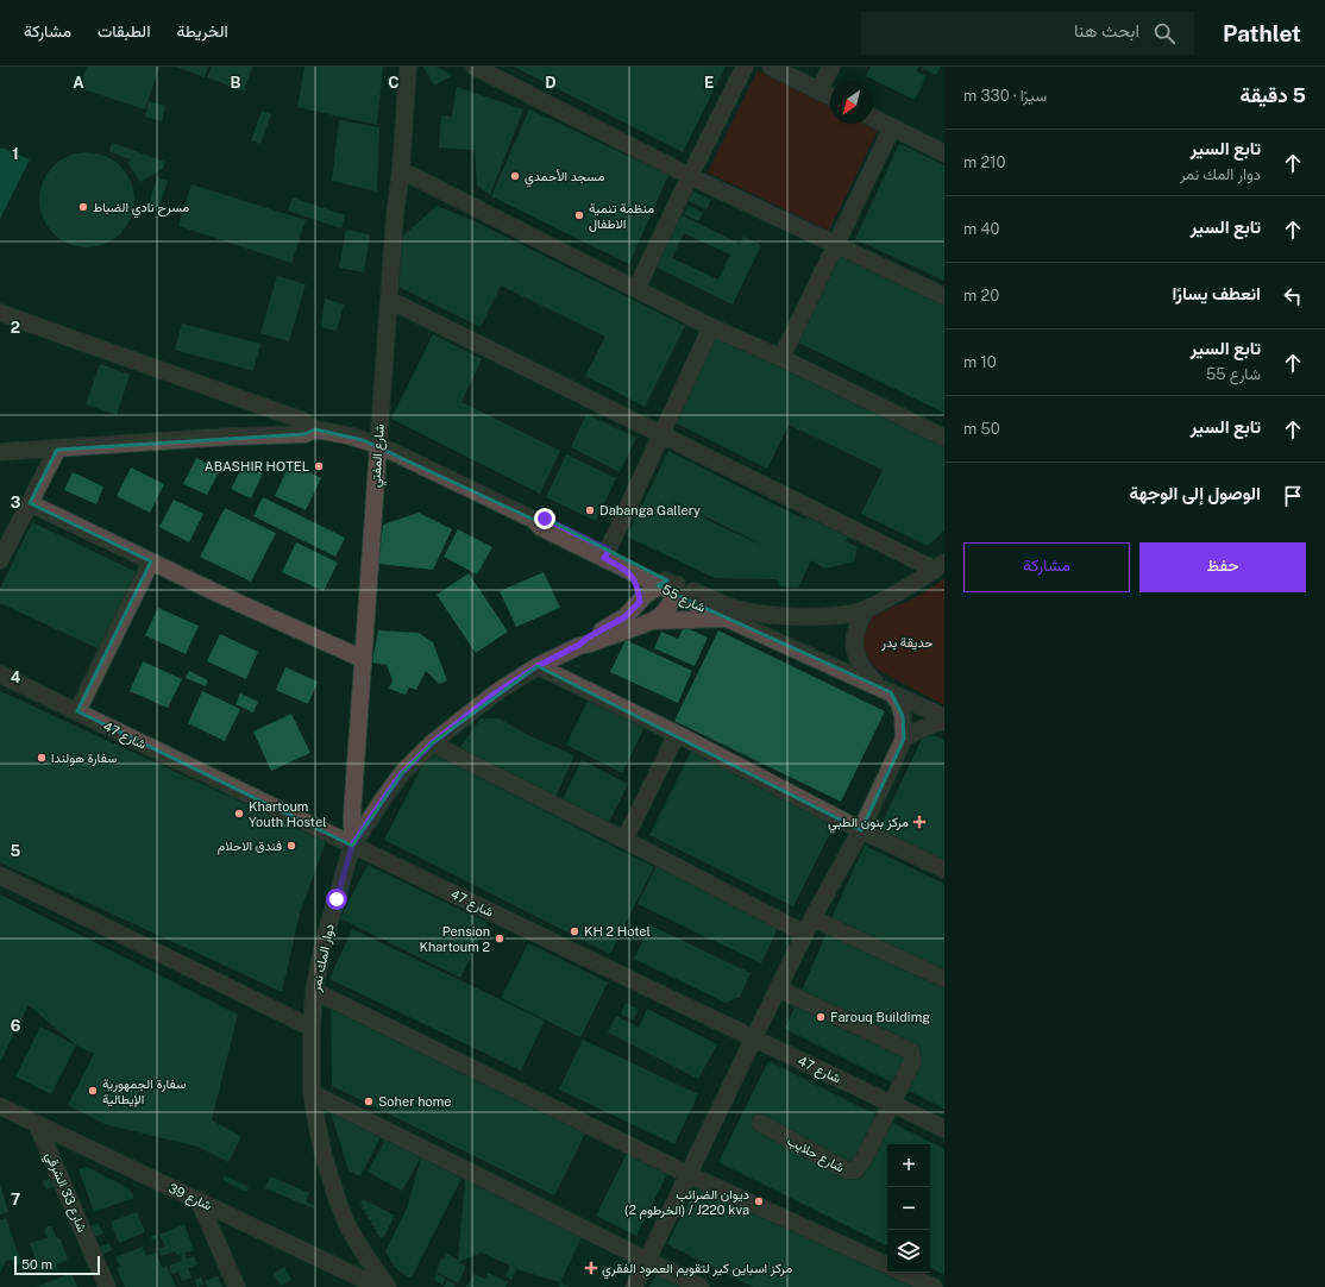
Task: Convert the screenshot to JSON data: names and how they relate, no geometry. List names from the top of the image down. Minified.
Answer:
{"streets":{"street":["شارع المفتي","شارع 55","شارع 47","دوار المك نمر","شارع حلايب","شارع 33 الشرقي","شارع 39"]},"crossings":[["شارع المفتي","شارع 55"],["شارع المفتي","شارع 47"],["شارع المفتي","دوار المك نمر"],["شارع 55","دوار المك نمر"],["شارع 47","دوار المك نمر"],["شارع 47","شارع حلايب"],["شارع 33 الشرقي","شارع 39"]],"parks":["حديقة بدر"],"places":{"other":["مسجد الأحمدي","مسرح نادي الضباط","منظمة تنمية الاطفال","ABASHIR HOTEL","Dabanga Gallery","سفارة هولندا","Khartoum Youth Hostel","فندق الاحلام","KH 2 Hotel","Pension Khartoum 2","Farouq Buildimg","سفارة الجمهورية الإيطالية","Soher home","ديوان الضرائب (الخرطوم 2) / J220 kva"],"health":["مركز بنون الطبي","مركز اسباين كير لتقويم العمود الفقري"]},"scale_bar":"50 m","north":"bottom left","page":{"header":"Pathlet","search":"ابحث هنا","nav":["الخريطة","الطبقات","مشاركة"],"heading":["5 دقيقة","سيرًا · 330 m"],"list":[["تابع السير","دوار المك نمر","210 m"],["تابع السير","40 m"],["انعطف يسارًا","20 m"],["تابع السير","شارع 55","10 m"],["تابع السير","50 m"],"الوصول إلى الوجهة"],"buttons":["حفظ","مشاركة"],"map_buttons":["+","−"],"scale":"50 m"},"grid":{"columns":["A","B","C","D","E"],"rows":["1","2","3","4","5","6","7"]}}
